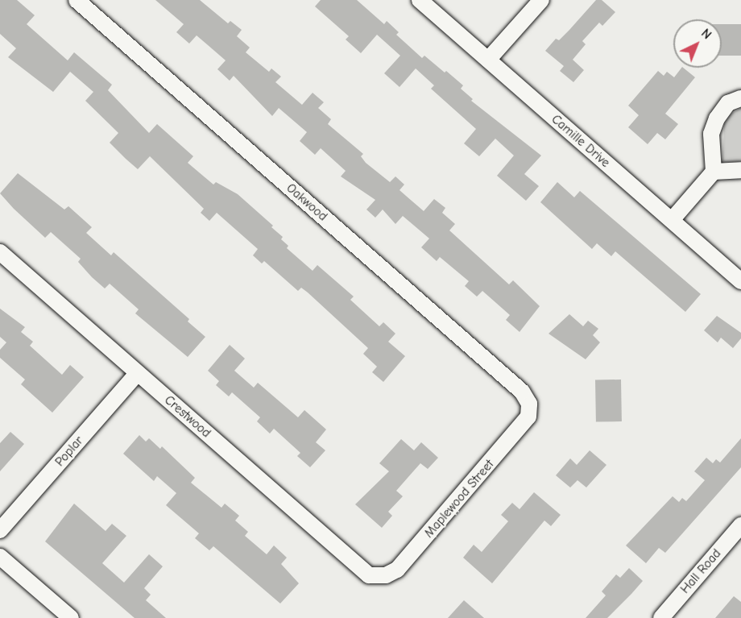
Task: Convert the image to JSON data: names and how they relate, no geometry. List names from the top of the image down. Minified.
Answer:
{"streets":{"street":["Camille Drive","Oakwood","Crestwood","Poplar","Maplewood Street","Hall Road"]},"crossings":[["Oakwood","Maplewood Street"],["Crestwood","Poplar"],["Crestwood","Maplewood Street"]],"north":"top right"}
